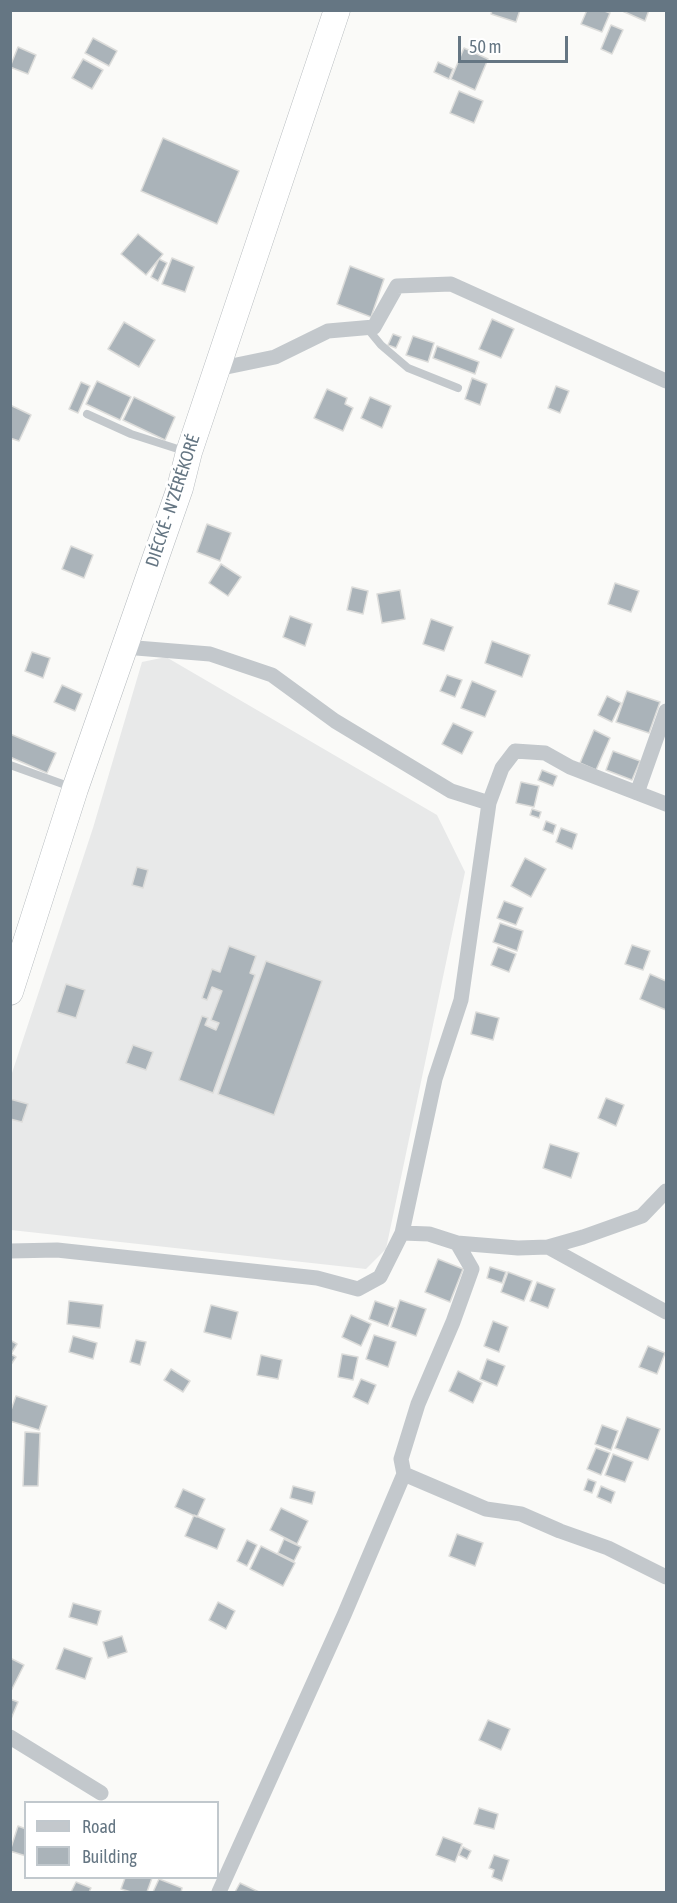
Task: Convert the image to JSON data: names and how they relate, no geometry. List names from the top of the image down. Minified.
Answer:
{"streets":{"highway":["DIÉCKÉ - N'ZÉRÉKORÉ"]},"legend":["Road","Building"],"scale_bar":"50 m"}
